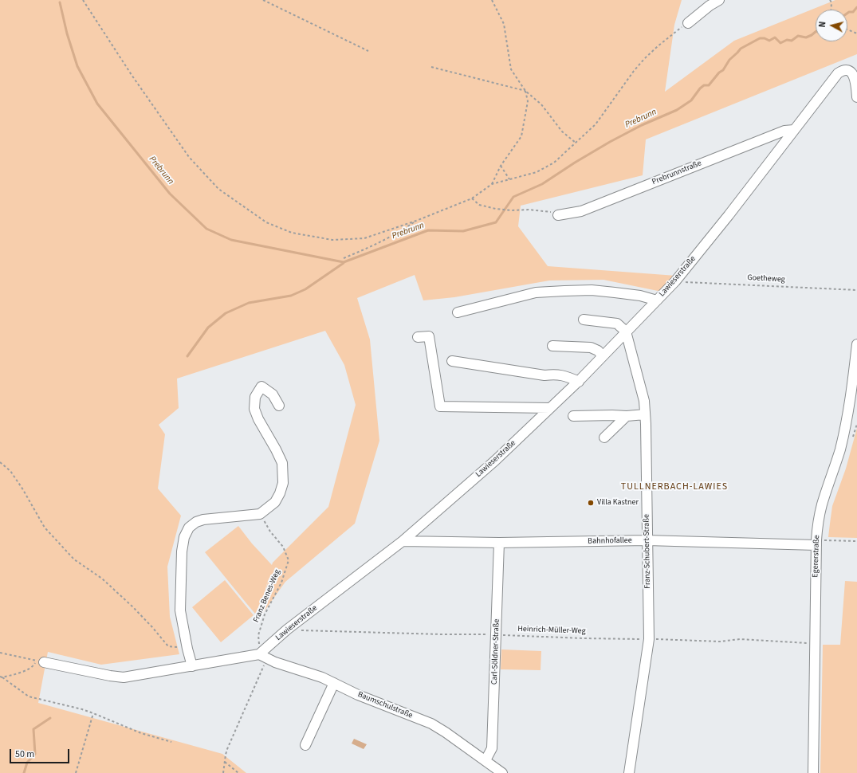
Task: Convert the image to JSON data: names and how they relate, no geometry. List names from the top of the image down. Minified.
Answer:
{"streets":{"street":["Prebrunnstraße","Lawieserstraße","Bahnhofallee","Franz-Schubert-Straße","Egererstraße","Carl-Söldner-Straße","Baumschulstraße"],"path":["Goetheweg","Franz Benes-Weg","Heinrich-Müller-Weg"]},"crossings":[["Prebrunnstraße","Lawieserstraße"],["Lawieserstraße","Goetheweg"],["Lawieserstraße","Bahnhofallee"],["Lawieserstraße","Franz-Schubert-Straße"],["Lawieserstraße","Franz Benes-Weg"],["Lawieserstraße","Heinrich-Müller-Weg"],["Lawieserstraße","Baumschulstraße"],["Bahnhofallee","Franz-Schubert-Straße"],["Bahnhofallee","Egererstraße"],["Bahnhofallee","Carl-Söldner-Straße"],["Franz-Schubert-Straße","Heinrich-Müller-Weg"],["Egererstraße","Heinrich-Müller-Weg"],["Franz Benes-Weg","Baumschulstraße"],["Heinrich-Müller-Weg","Carl-Söldner-Straße"],["Carl-Söldner-Straße","Baumschulstraße"]],"districts":["TULLNERBACH-LAWIES"],"water":["Prebrunn"],"places":["Villa Kastner"],"scale_bar":"50 m","north":"left"}
